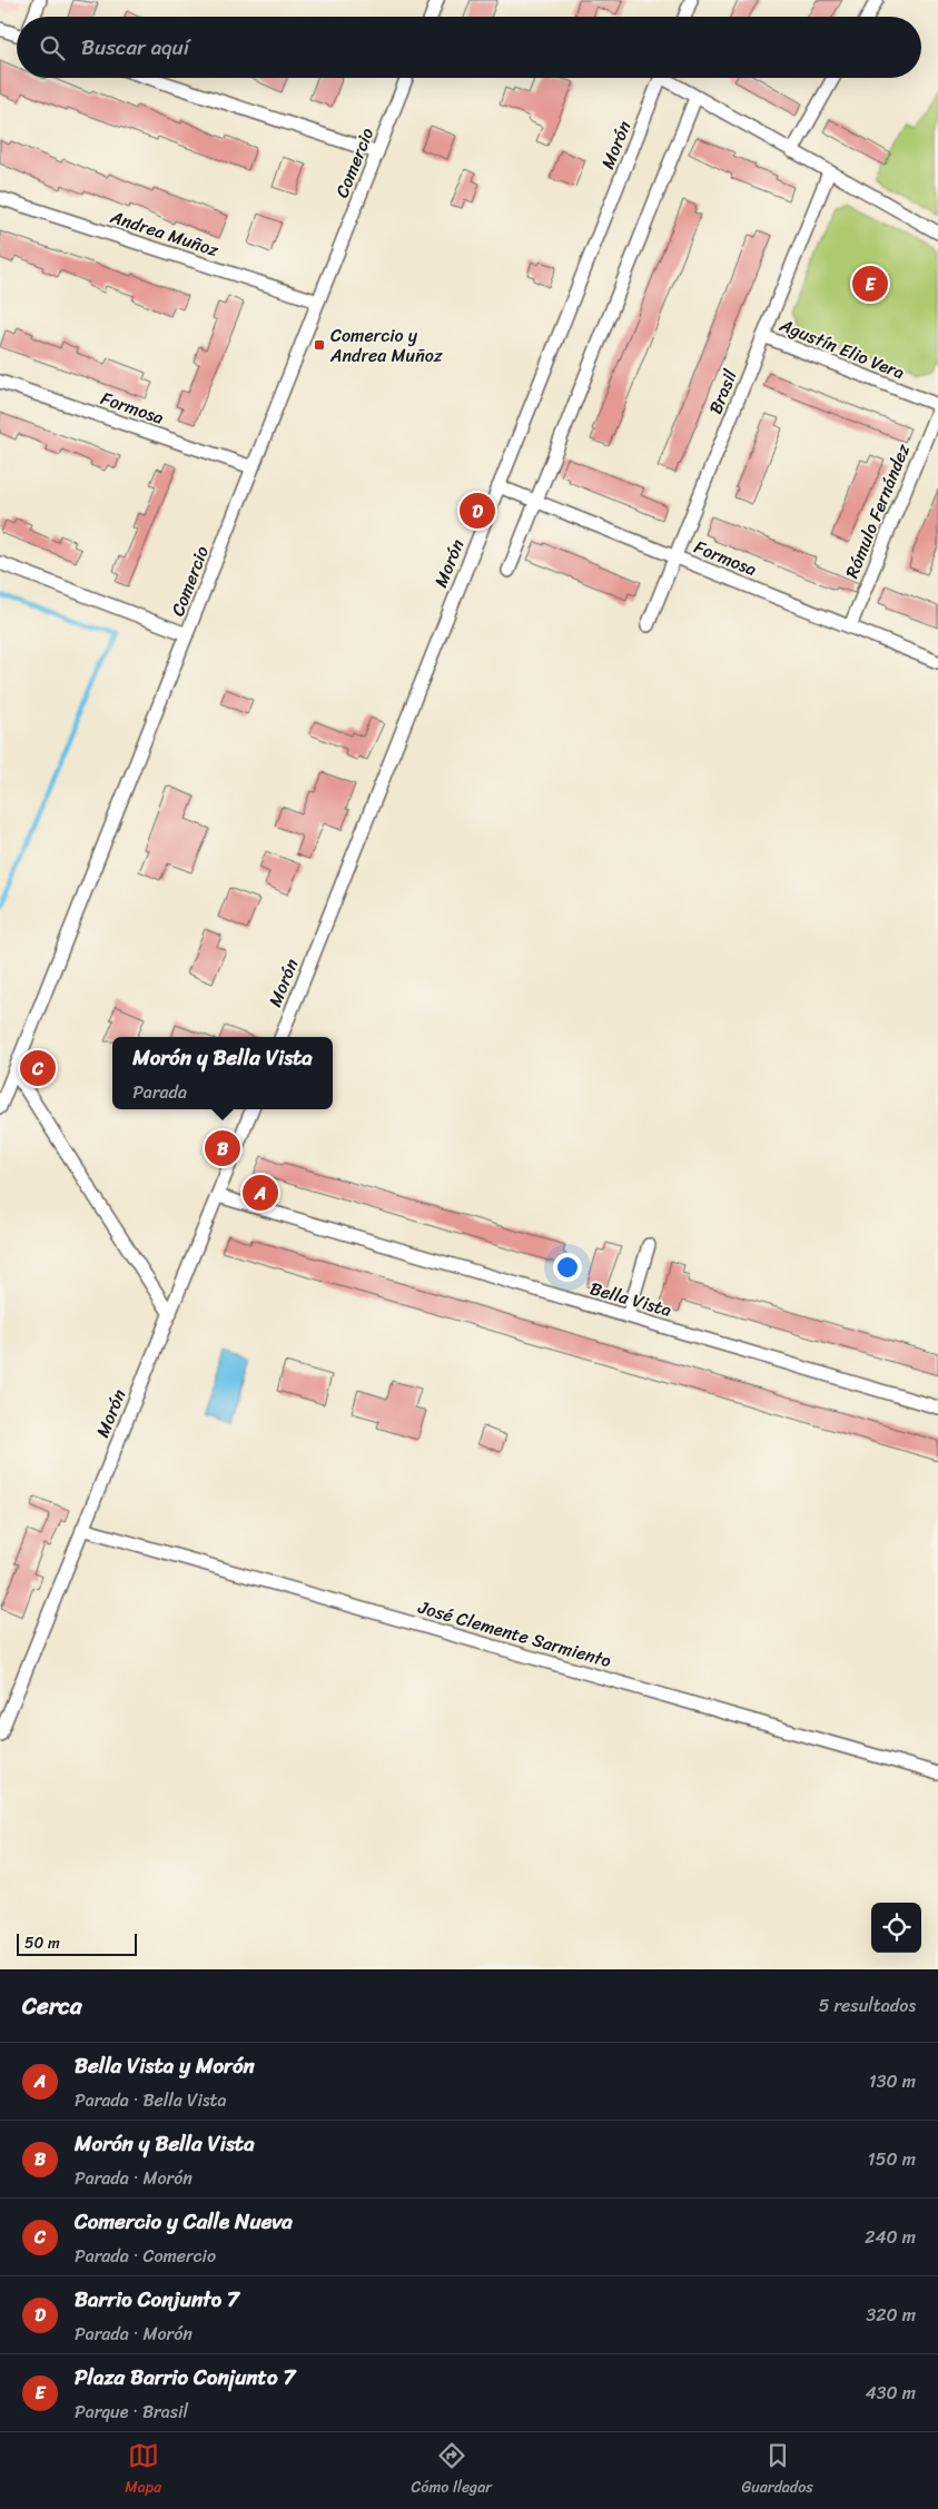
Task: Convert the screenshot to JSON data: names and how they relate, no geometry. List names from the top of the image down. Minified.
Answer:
{"streets":{"street":["Morón","Comercio","Andrea Muñoz","Agustín Elio Vera","Brasil","Formosa","Rómulo Fernández","Bella Vista","José Clemente Sarmiento"]},"crossings":[["Morón","Formosa"],["Morón","Bella Vista"],["Morón","José Clemente Sarmiento"],["Comercio","Andrea Muñoz"],["Comercio","Formosa"],["Agustín Elio Vera","Brasil"],["Agustín Elio Vera","Rómulo Fernández"],["Brasil","Formosa"],["Formosa","Rómulo Fernández"]],"places":{"transit":["Comercio y Andrea Muñoz"]},"scale_bar":"50 m","page":{"search":"Buscar aquí","pins":["E","D","C","B","A"],"popup":["Morón y Bella Vista","Parada"],"scale":"50 m","heading":["Cerca","5 resultados"],"list":[{"mark":"A","name":"Bella Vista y Morón","note":"Parada · Bella Vista","value":"130 m"},{"mark":"B","name":"Morón y Bella Vista","note":"Parada · Morón","value":"150 m"},{"mark":"C","name":"Comercio y Calle Nueva","note":"Parada · Comercio","value":"240 m"},{"mark":"D","name":"Barrio Conjunto 7","note":"Parada · Morón","value":"320 m"},{"mark":"E","name":"Plaza Barrio Conjunto 7","note":"Parque · Brasil","value":"430 m"}],"nav":["Mapa","Cómo llegar","Guardados"]}}
